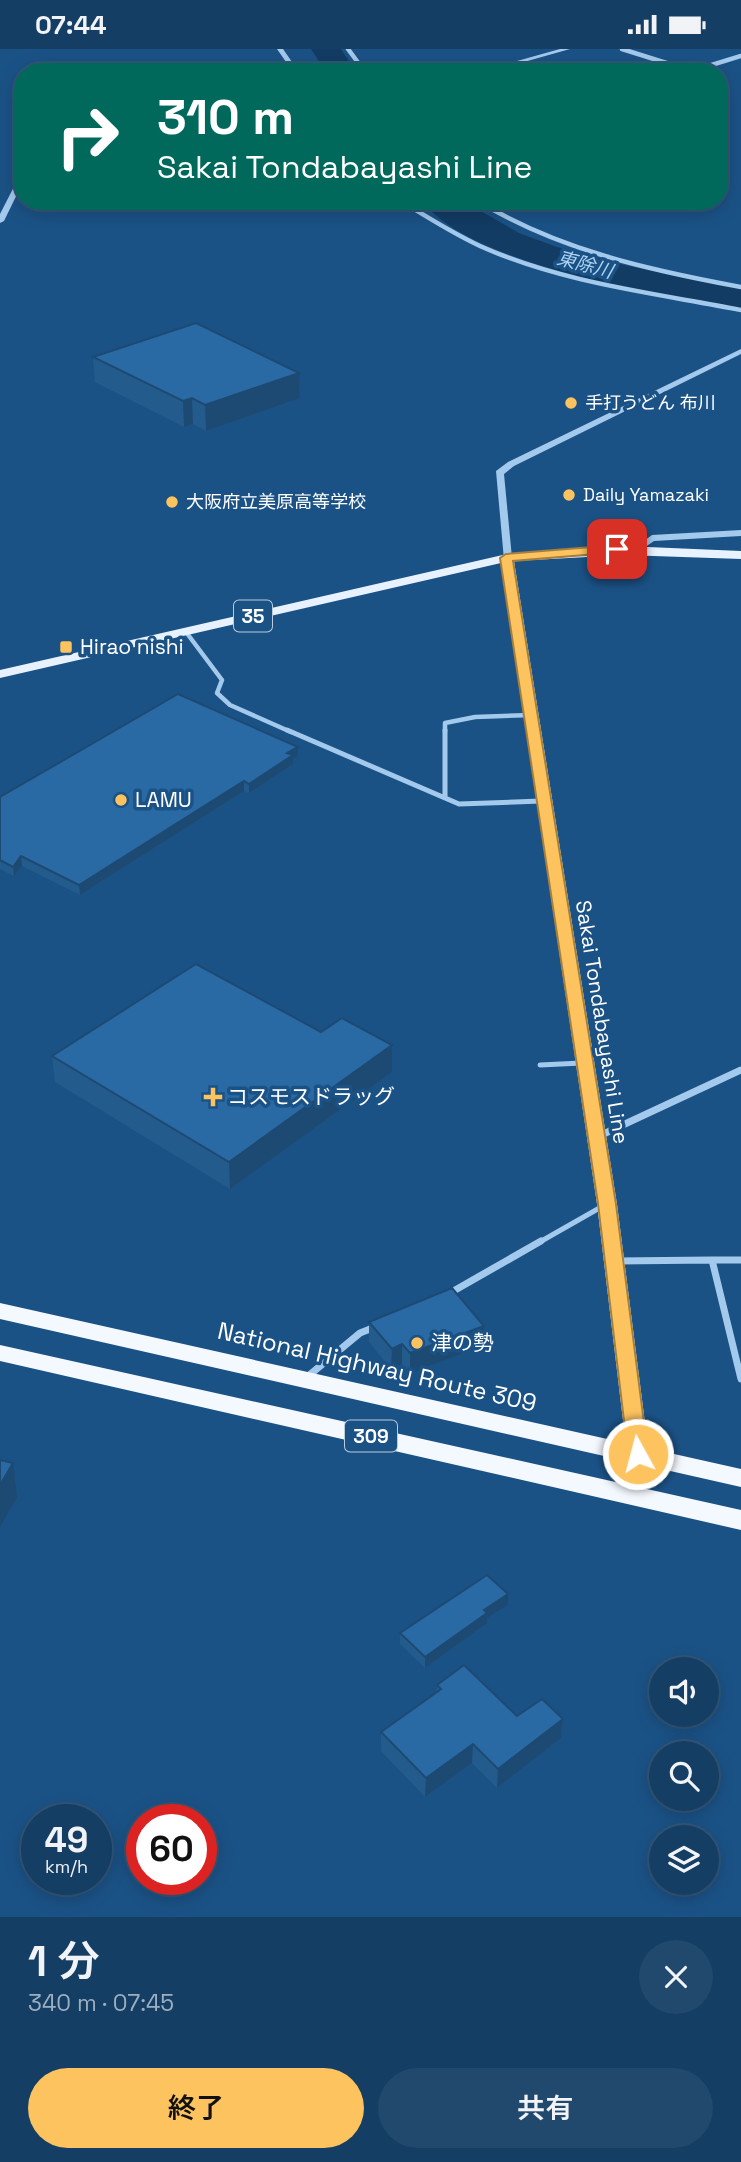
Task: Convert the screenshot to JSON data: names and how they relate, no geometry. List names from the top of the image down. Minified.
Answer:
{"streets":{"highway":["National Highway Route 309","309"],"main road":["35","Sakai Tondabayashi Line"]},"crossings":[["35","Sakai Tondabayashi Line"],["Sakai Tondabayashi Line","National Highway Route 309"],["Sakai Tondabayashi Line","309"]],"water":["東除川"],"places":{"other":["手打うどん 布川","Daily Yamazaki","大阪府立美原高等学校","LAMU","津の勢"],"transit":["Hirao nishi"],"health":["コスモスドラッグ"]},"page":{"status":"07:44","turn":["310 m","Sakai Tondabayashi Line"],"speed":"49 km/h","limit":"60","heading":["1 分","340 m · 07:45"],"buttons":["終了","共有"]}}
